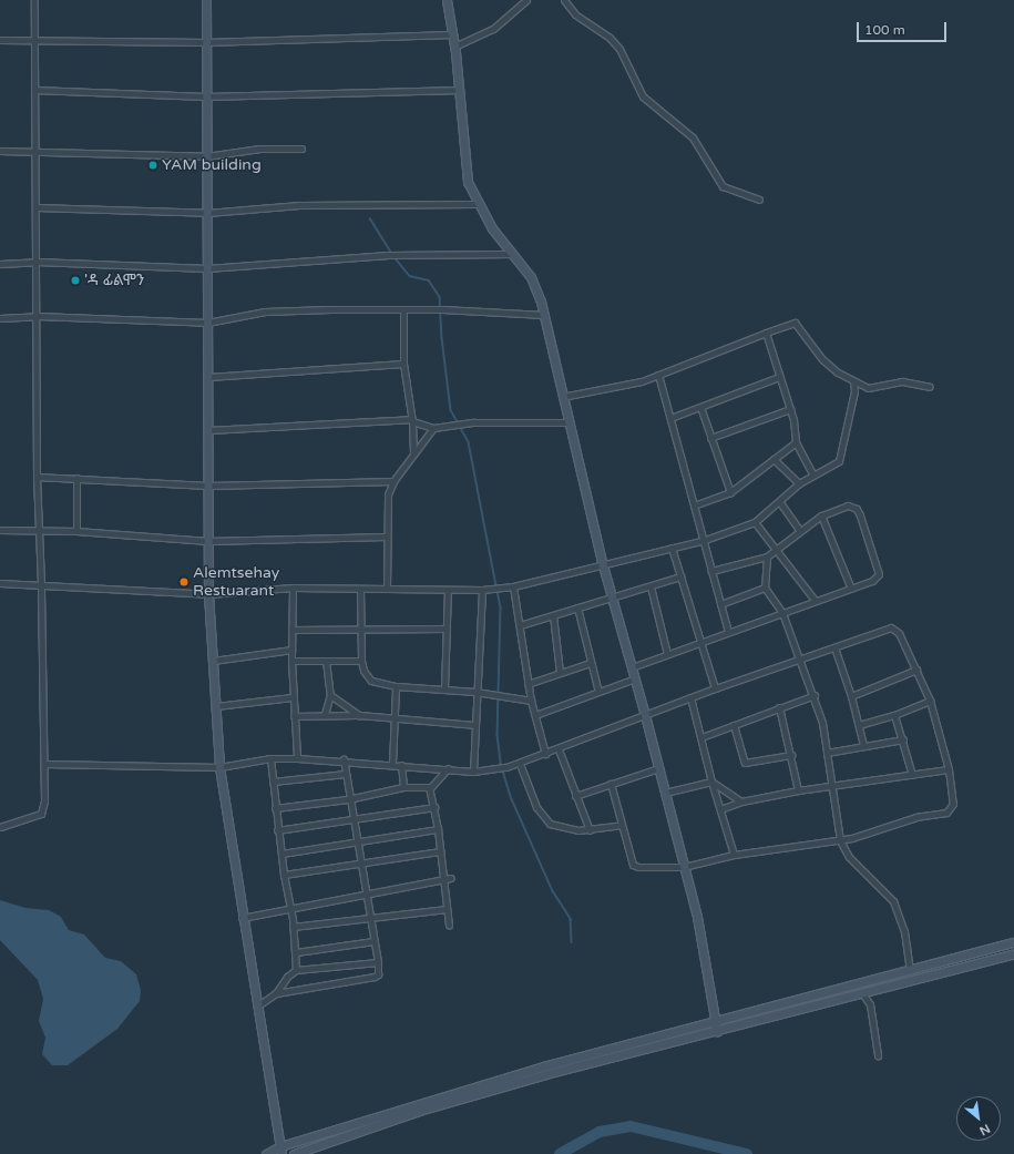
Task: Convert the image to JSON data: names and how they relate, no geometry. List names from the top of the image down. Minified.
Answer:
{"places":["YAM building","'ዳ ፊልሞን","Alemtsehay Restuarant"],"scale_bar":"100 m","north":"bottom right"}
